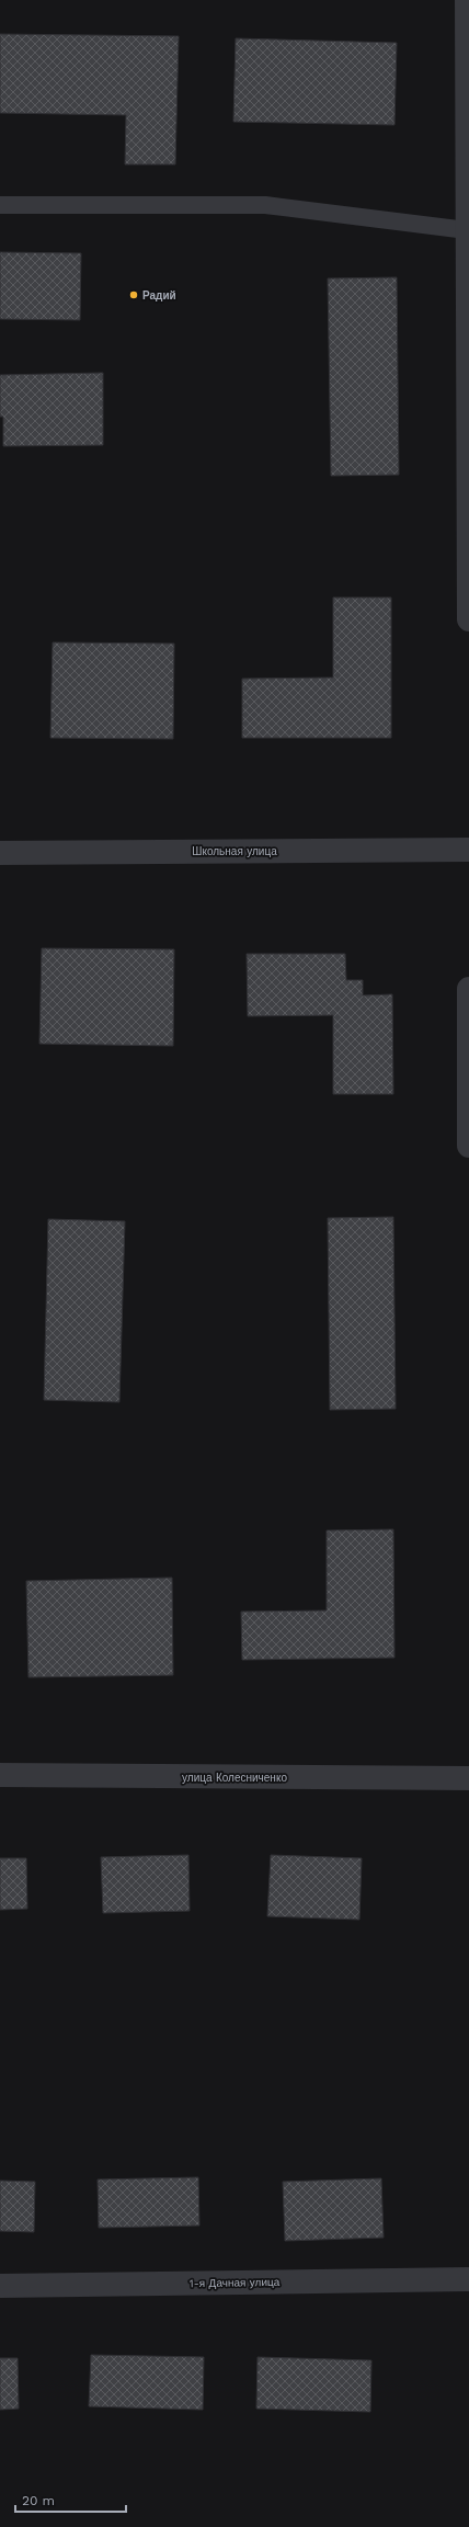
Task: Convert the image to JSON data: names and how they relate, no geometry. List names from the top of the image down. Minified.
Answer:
{"streets":{"street":["Школьная улица","улица Колесниченко","1-я Дачная улица"]},"places":["Радий"],"scale_bar":"20 m"}
